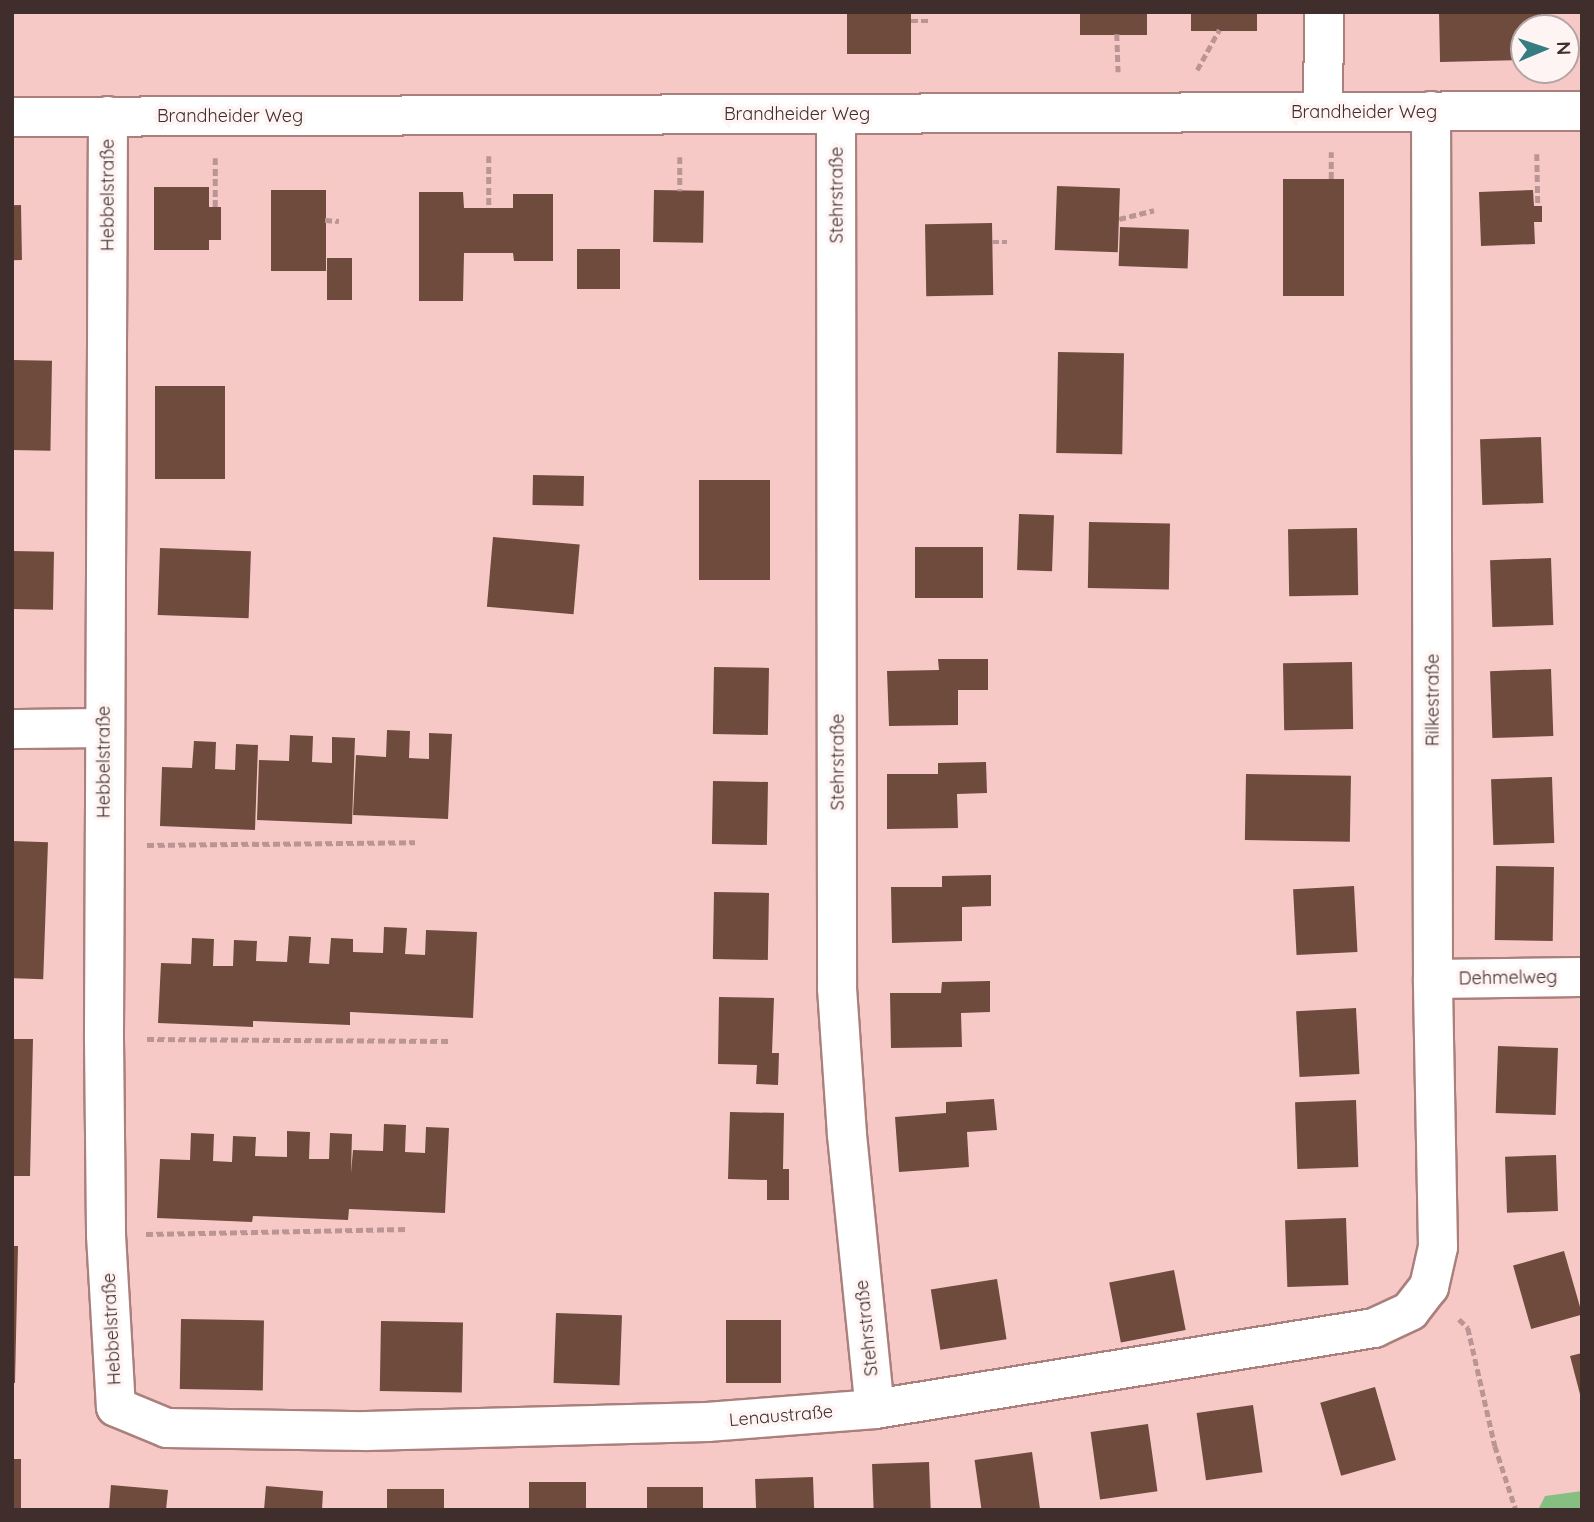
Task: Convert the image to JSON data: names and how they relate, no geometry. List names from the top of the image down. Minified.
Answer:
{"streets":{"street":["Brandheider Weg","Hebbelstraße","Stehrstraße","Rilkestraße","Dehmelweg","Lenaustraße"]},"crossings":[["Brandheider Weg","Hebbelstraße"],["Brandheider Weg","Stehrstraße"],["Brandheider Weg","Rilkestraße"],["Hebbelstraße","Lenaustraße"],["Stehrstraße","Lenaustraße"],["Rilkestraße","Dehmelweg"],["Rilkestraße","Lenaustraße"]],"north":"right"}
